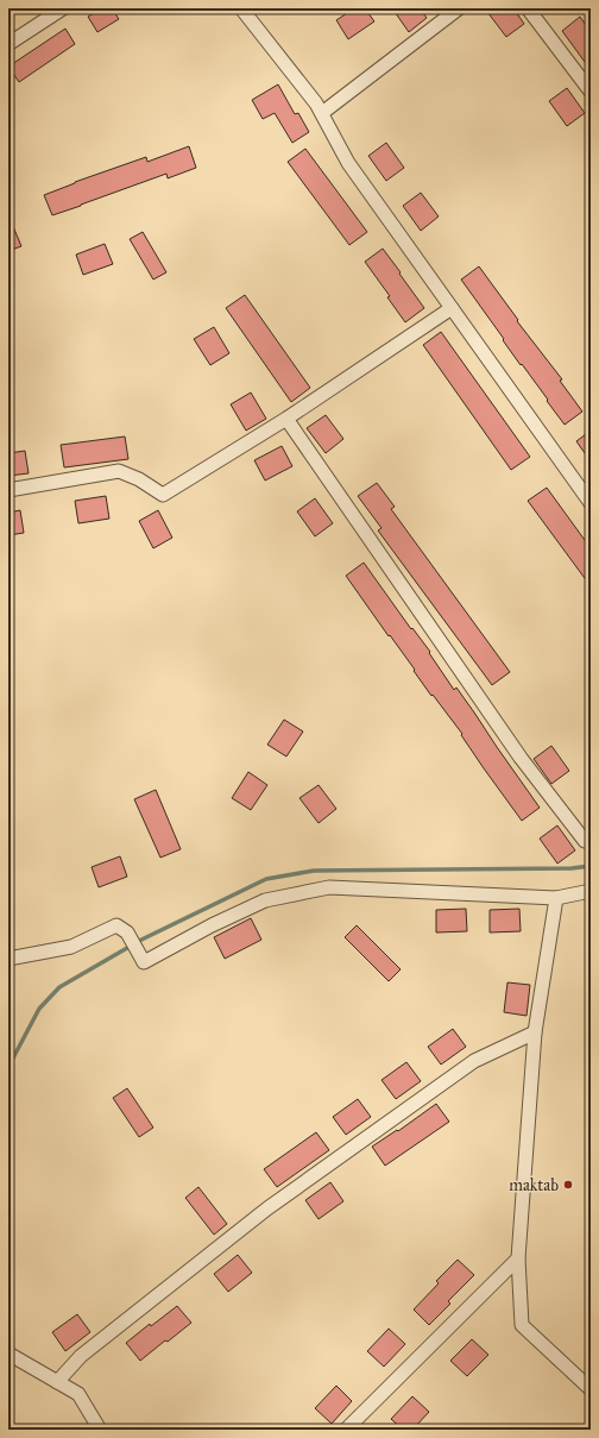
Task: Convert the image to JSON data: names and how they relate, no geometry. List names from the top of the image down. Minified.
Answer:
{"places":["maktab"]}
